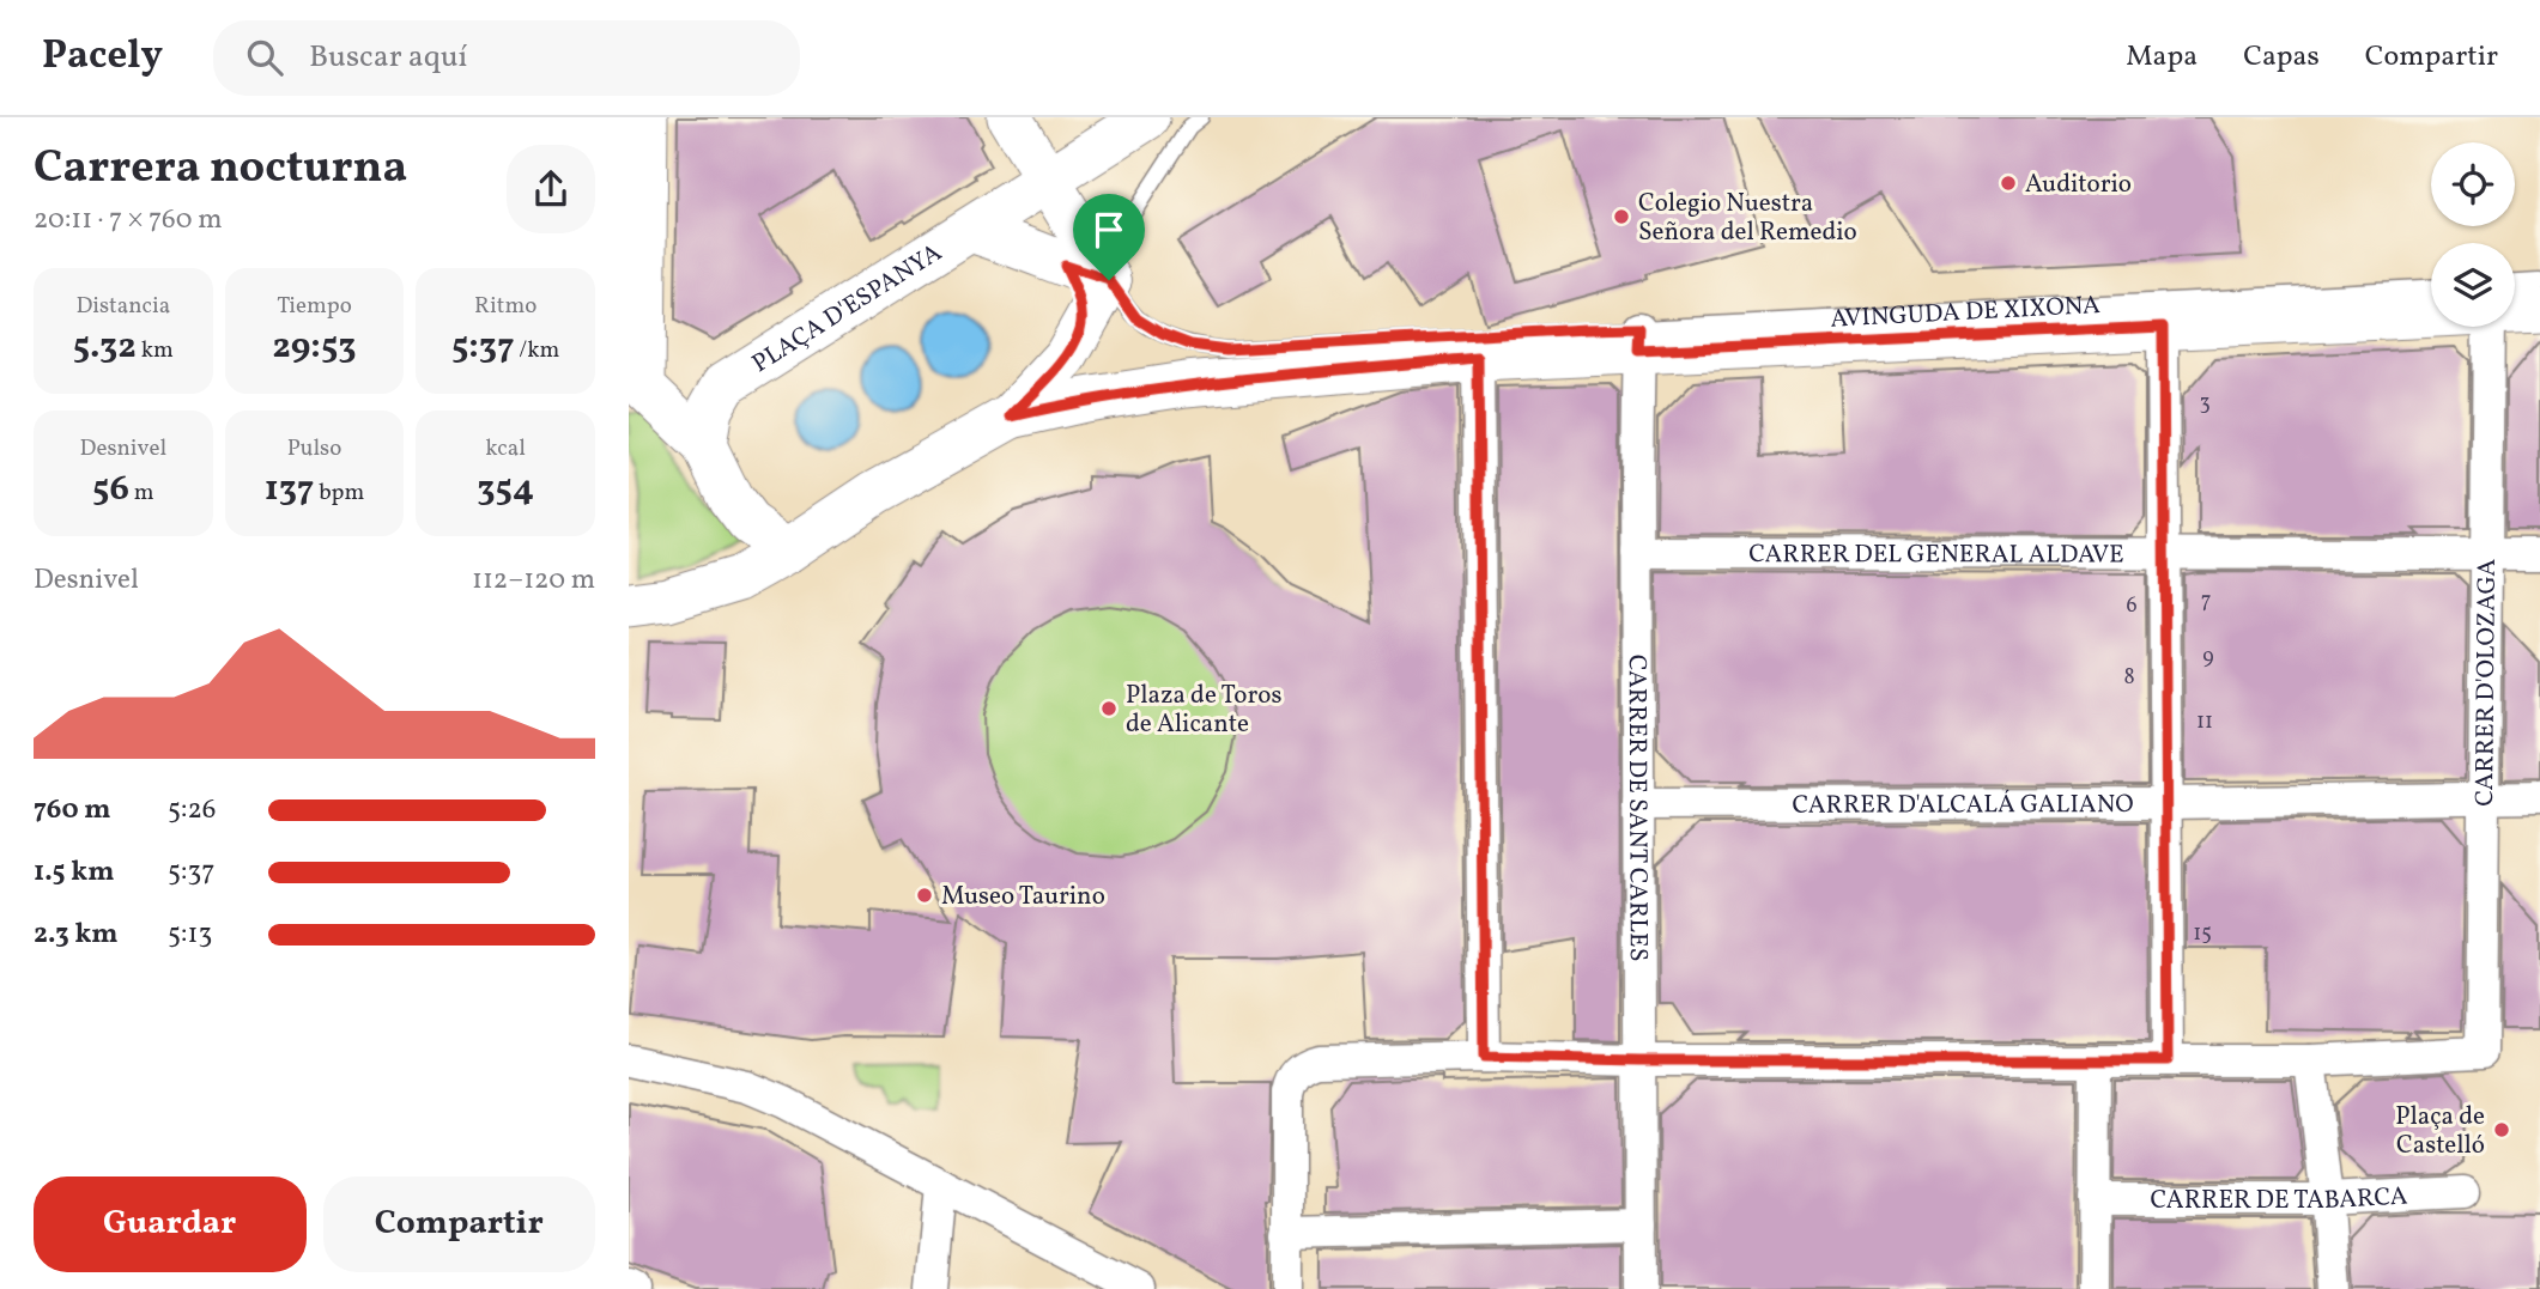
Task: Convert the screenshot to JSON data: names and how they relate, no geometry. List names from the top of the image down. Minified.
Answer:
{"streets":{"main road":["PLAÇA D'ESPANYA","AVINGUDA DE XIXONA"],"street":["CARRER DEL GENERAL ALDAVE","CARRER D'OLOZAGA","CARRER D'ALCALÁ GALIANO","CARRER DE SANT CARLES","CARRER DE TABARCA"]},"crossings":[["PLAÇA D'ESPANYA","AVINGUDA DE XIXONA"],["AVINGUDA DE XIXONA","CARRER DE SANT CARLES"],["CARRER DEL GENERAL ALDAVE","CARRER D'OLOZAGA"],["CARRER DEL GENERAL ALDAVE","CARRER DE SANT CARLES"],["CARRER D'OLOZAGA","CARRER D'ALCALÁ GALIANO"],["CARRER D'ALCALÁ GALIANO","CARRER DE SANT CARLES"]],"places":["Auditorio","Colegio Nuestra Señora del Remedio","Plaza de Toros de Alicante","Museo Taurino","Plaça de Castelló"],"house_numbers":["3","7","6","9","8","11","15"],"page":{"header":"Pacely","search":"Buscar aquí","nav":["Mapa","Capas","Compartir"],"heading":["Carrera nocturna","20:11 · 7 × 760 m"],"stats":[["Distancia","5.32 km"],["Tiempo","29:53"],["Ritmo","5:37 /km"],["Desnivel","56 m"],["Pulso","137 bpm"],["kcal","354"]],"chart":["Desnivel","112–120 m"],"list":[{"name":"760 m","note":"5:26"},{"name":"1.5 km","note":"5:37"},{"name":"2.3 km","note":"5:13"}],"buttons":["Guardar","Compartir"]}}
